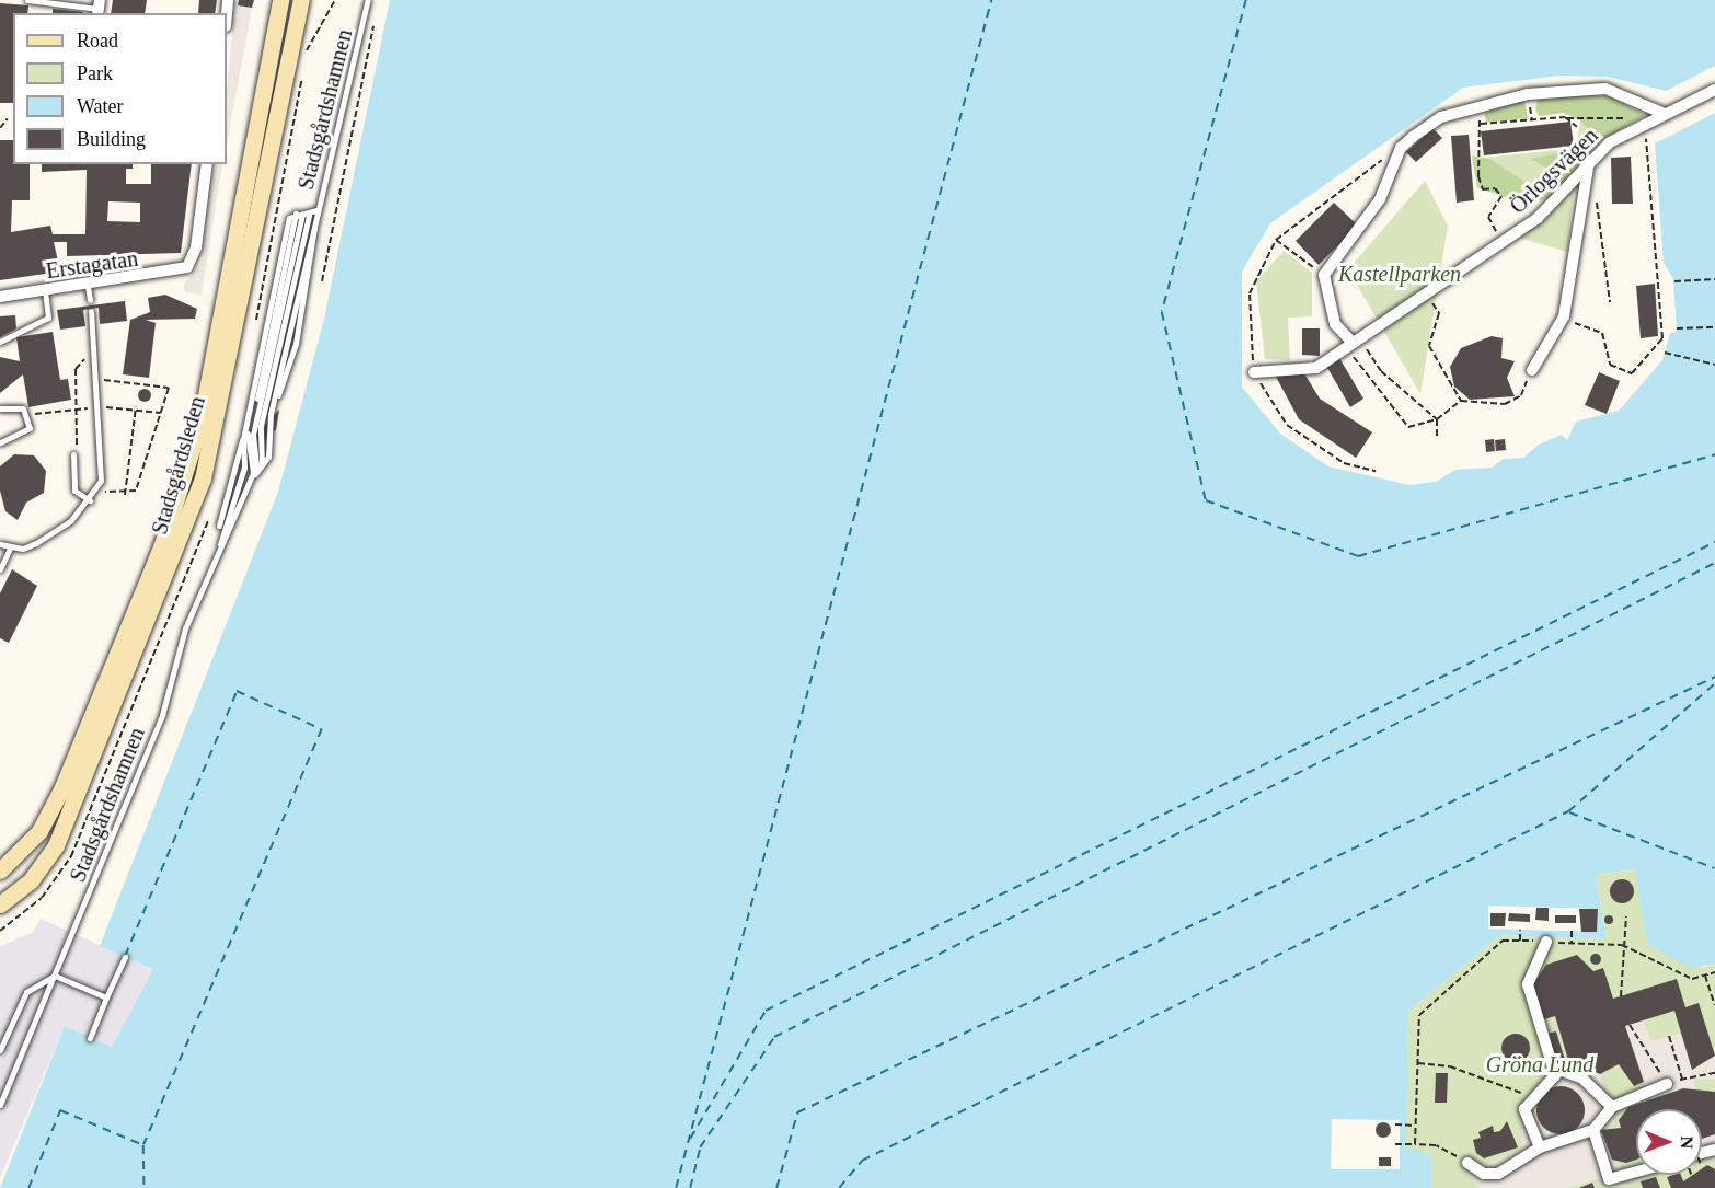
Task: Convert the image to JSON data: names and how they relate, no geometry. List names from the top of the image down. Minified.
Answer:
{"streets":{"main road":["Stadsgårdsleden"],"street":["Örlogsvägen","Erstagatan"],"lane":["Stadsgårdshamnen"]},"parks":["Kastellparken","Gröna Lund"],"legend":["Road","Park","Water","Building"],"north":"right"}
